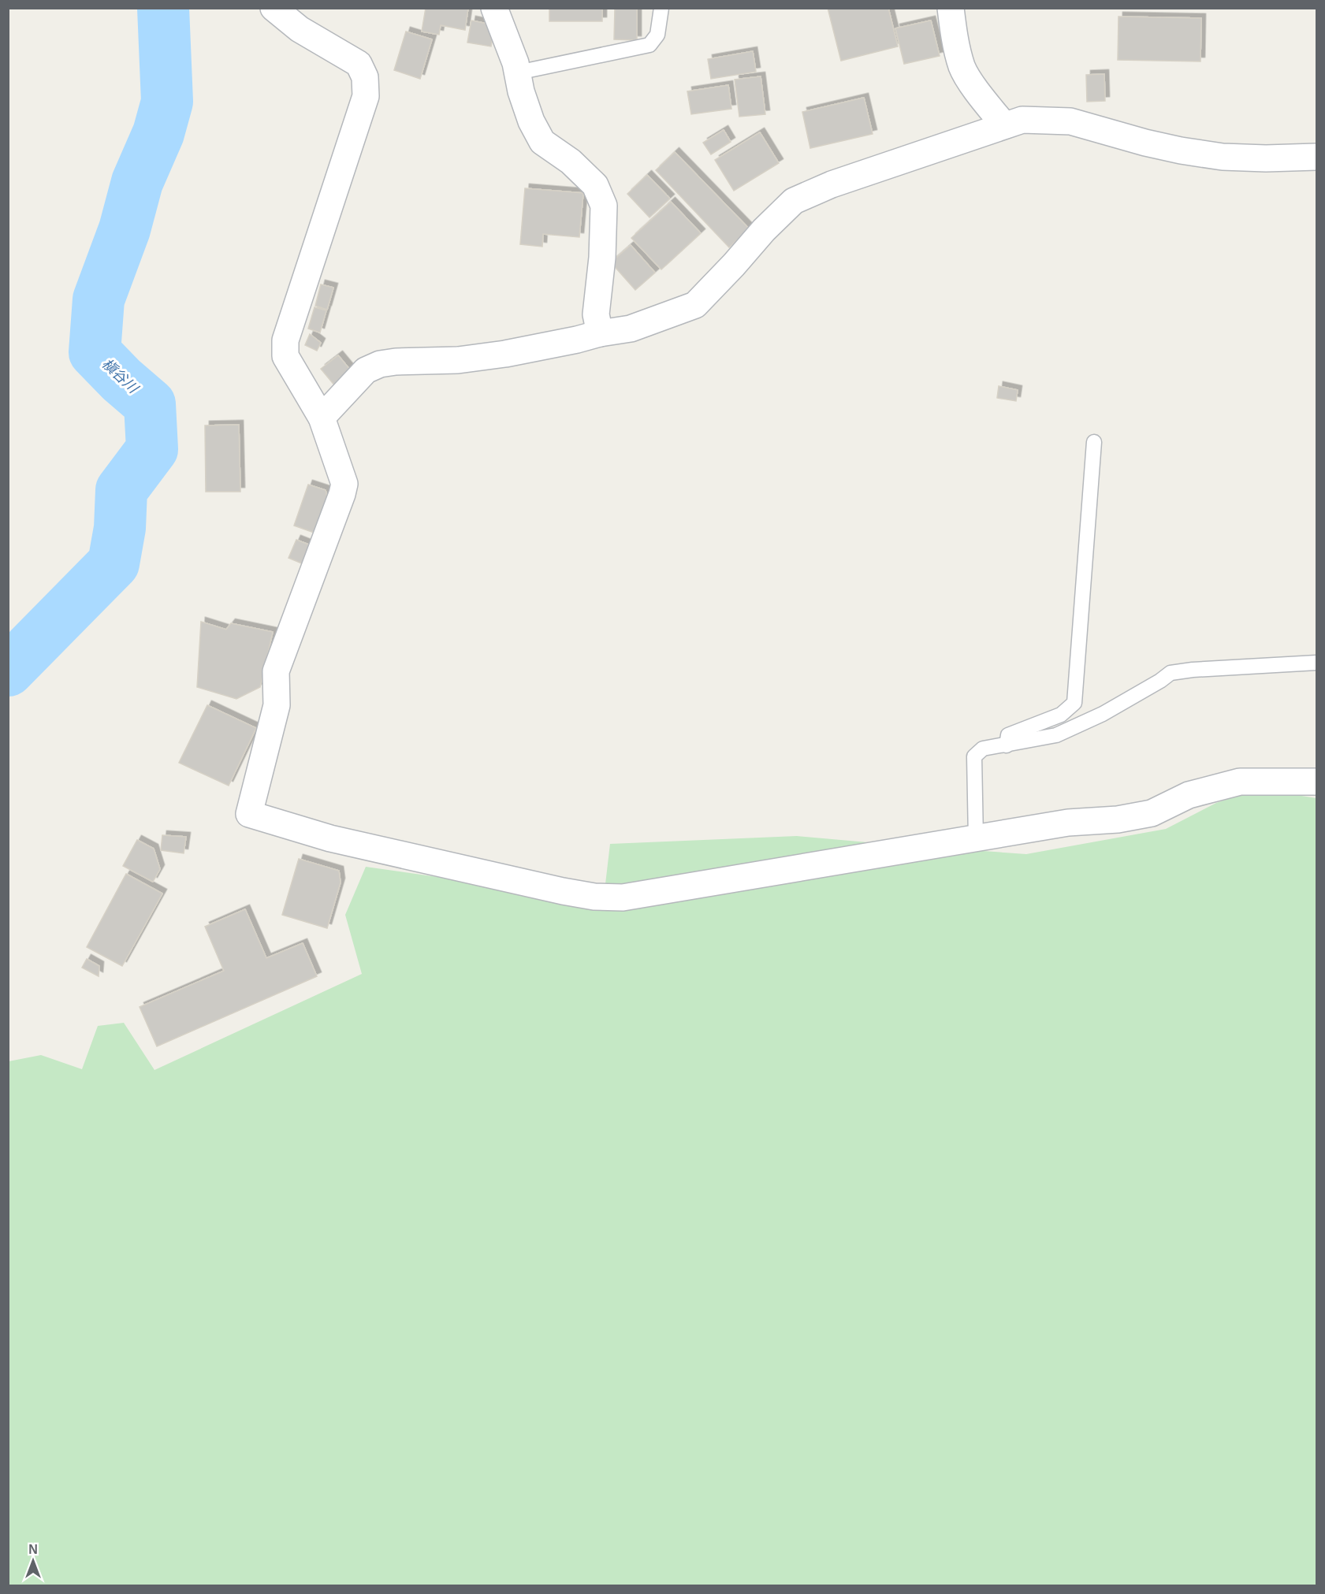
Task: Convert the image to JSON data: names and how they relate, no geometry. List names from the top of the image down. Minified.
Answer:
{"water":["槇谷川"],"north":"top"}
